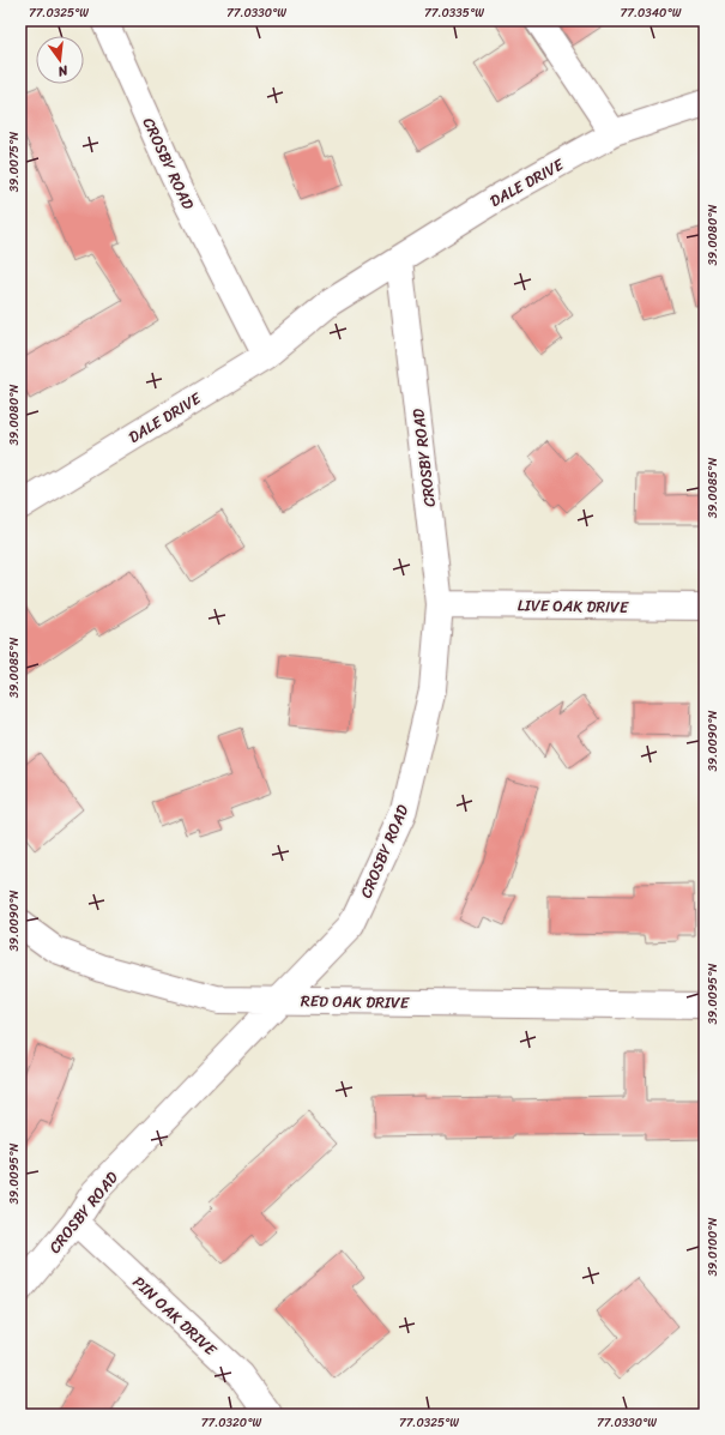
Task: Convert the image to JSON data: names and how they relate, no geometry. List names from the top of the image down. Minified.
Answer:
{"streets":{"street":["CROSBY ROAD","DALE DRIVE","LIVE OAK DRIVE","RED OAK DRIVE","PIN OAK DRIVE"]},"crossings":[["CROSBY ROAD","DALE DRIVE"],["CROSBY ROAD","LIVE OAK DRIVE"],["CROSBY ROAD","RED OAK DRIVE"],["CROSBY ROAD","PIN OAK DRIVE"]],"north":"bottom","coordinates":["77.0325°W","77.0330°W","77.0335°W","77.0340°W","39.0075°N","39.0080°N","39.0085°N","39.0090°N","39.0095°N","39.0100°N","77.0320°W"]}
